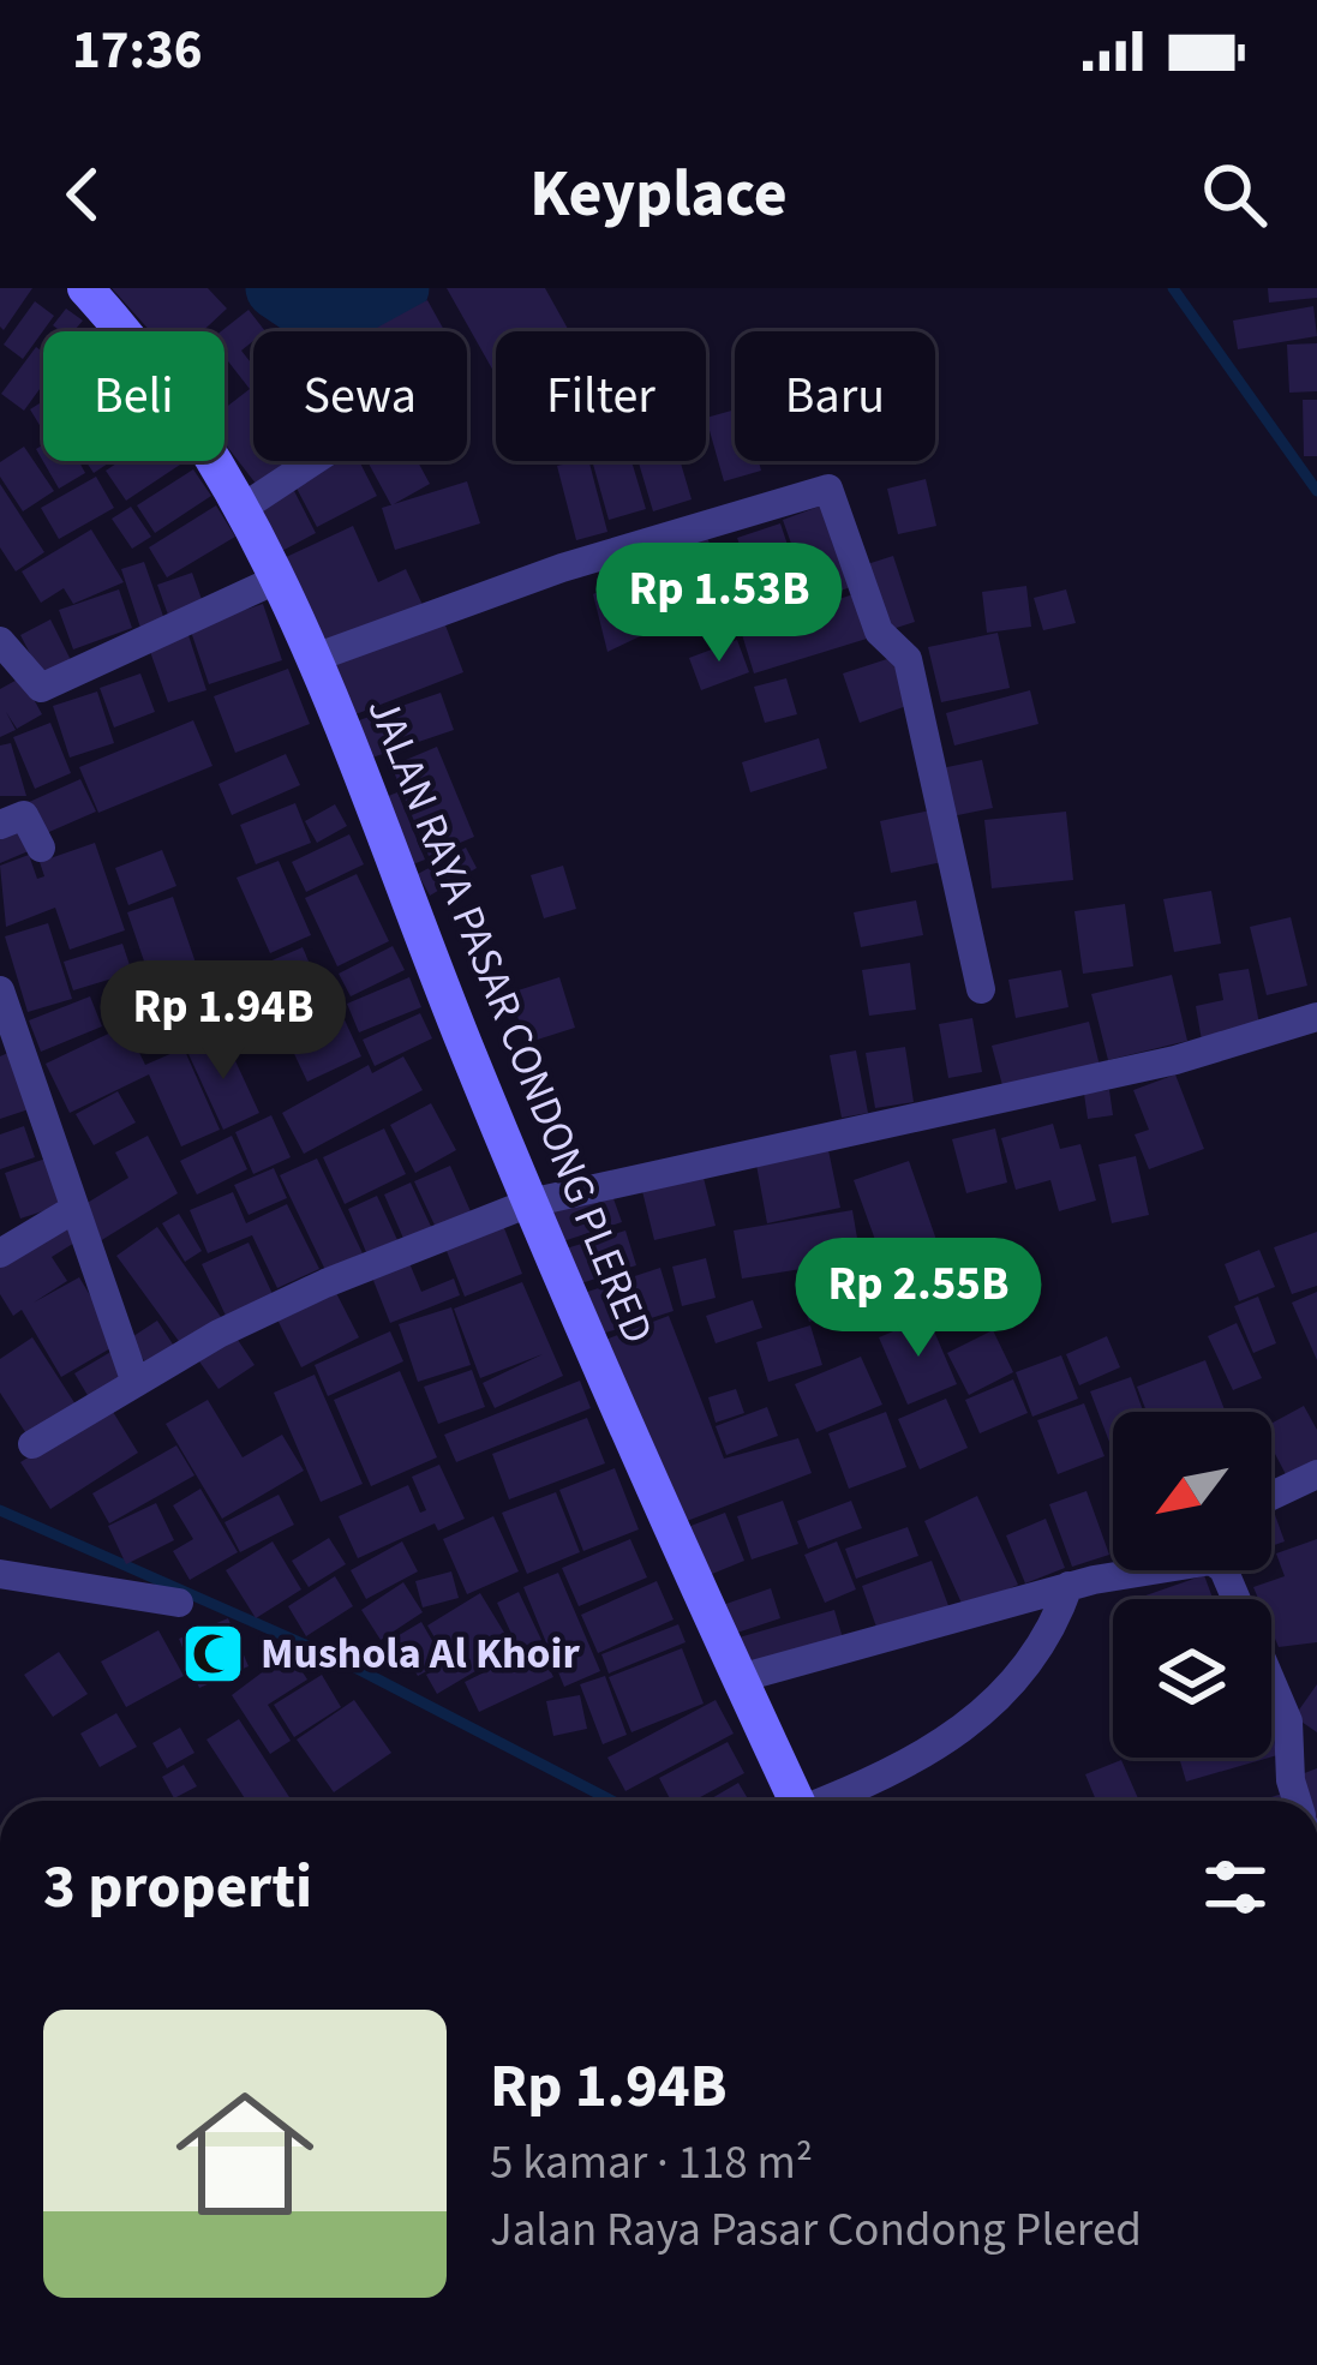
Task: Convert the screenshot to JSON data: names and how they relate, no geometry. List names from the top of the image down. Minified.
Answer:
{"streets":{"street":["JALAN RAYA PASAR CONDONG PLERED"]},"places":{"mosque":["Mushola Al Khoir"]},"north":"bottom left","page":{"status":"17:36","header":"Keyplace","chip":["Beli","Sewa","Filter","Baru"],"price":["Rp 1.53B","Rp 1.94B","Rp 2.55B"],"heading":"3 properti","list":[{"name":"Rp 1.94B","note":"5 kamar · 118 m² · Jalan Raya Pasar Condong Plered"}]}}
